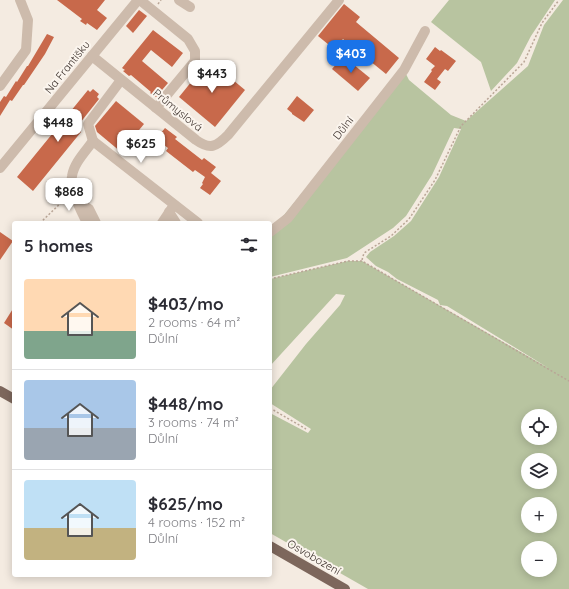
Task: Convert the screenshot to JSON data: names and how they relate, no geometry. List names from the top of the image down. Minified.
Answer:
{"streets":{"main road":["Osvobození"],"street":["Na Františku","Průmyslová","Důlní"]},"crossings":[["Na Františku","Průmyslová"]],"page":{"price":["$403","$443","$448","$625","$868"],"heading":"5 homes","list":[{"name":"$403/mo","note":"2 rooms · 64 m² · Důlní"},{"name":"$448/mo","note":"3 rooms · 74 m² · Důlní"},{"name":"$625/mo","note":"4 rooms · 152 m² · Důlní"}],"map_buttons":["+","−"]}}
